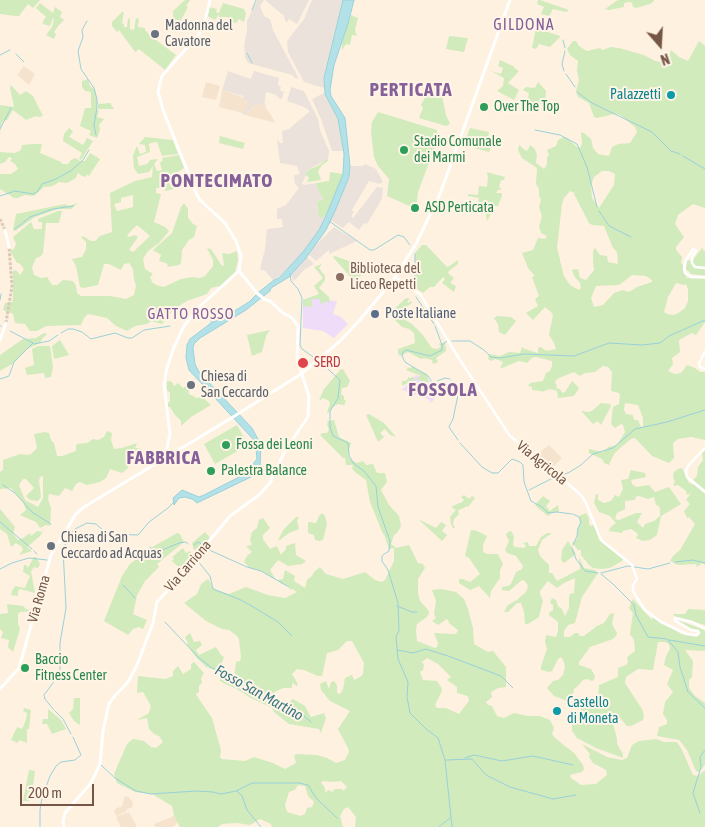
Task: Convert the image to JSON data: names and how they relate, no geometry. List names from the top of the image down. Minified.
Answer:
{"streets":{"main road":["Via Carriona","Via Roma"],"street":["Via Agricola"]},"crossings":[["Via Agricola","Via Roma"],["Via Carriona","Via Roma"]],"districts":["GILDONA","PERTICATA","PONTECIMATO","GATTO ROSSO","FOSSOLA","FABBRICA"],"water":["Fosso San Martino"],"places":["Madonna del Cavatore","Palazzetti","Over The Top","Stadio Comunale dei Marmi","ASD Perticata","Biblioteca del Liceo Repetti","Poste Italiane","SERD","Chiesa di San Ceccardo","Fossa dei Leoni","Palestra Balance","Chiesa di San Ceccardo ad Acquas","Baccio Fitness Center","Castello di Moneta"],"scale_bar":"200 m","north":"bottom"}
